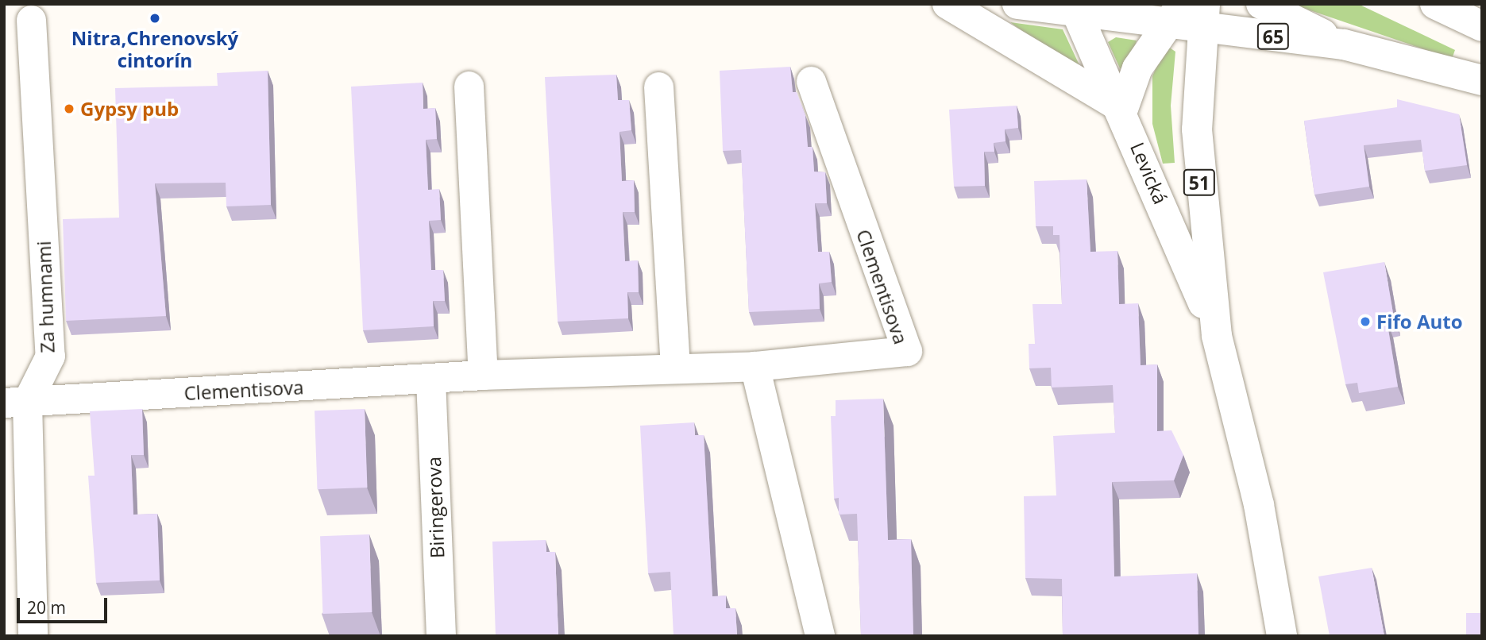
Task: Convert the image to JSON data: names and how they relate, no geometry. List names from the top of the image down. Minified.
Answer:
{"streets":{"main road":["65","Levická","51"],"street":["Clementisova","Za humnami","Biringerova"]},"crossings":[["65","Levická"],["Clementisova","Za humnami"],["Clementisova","Biringerova"]],"places":["Nitra,Chrenovský cintorín","Gypsy pub","Fifo Auto"],"scale_bar":"20 m"}
